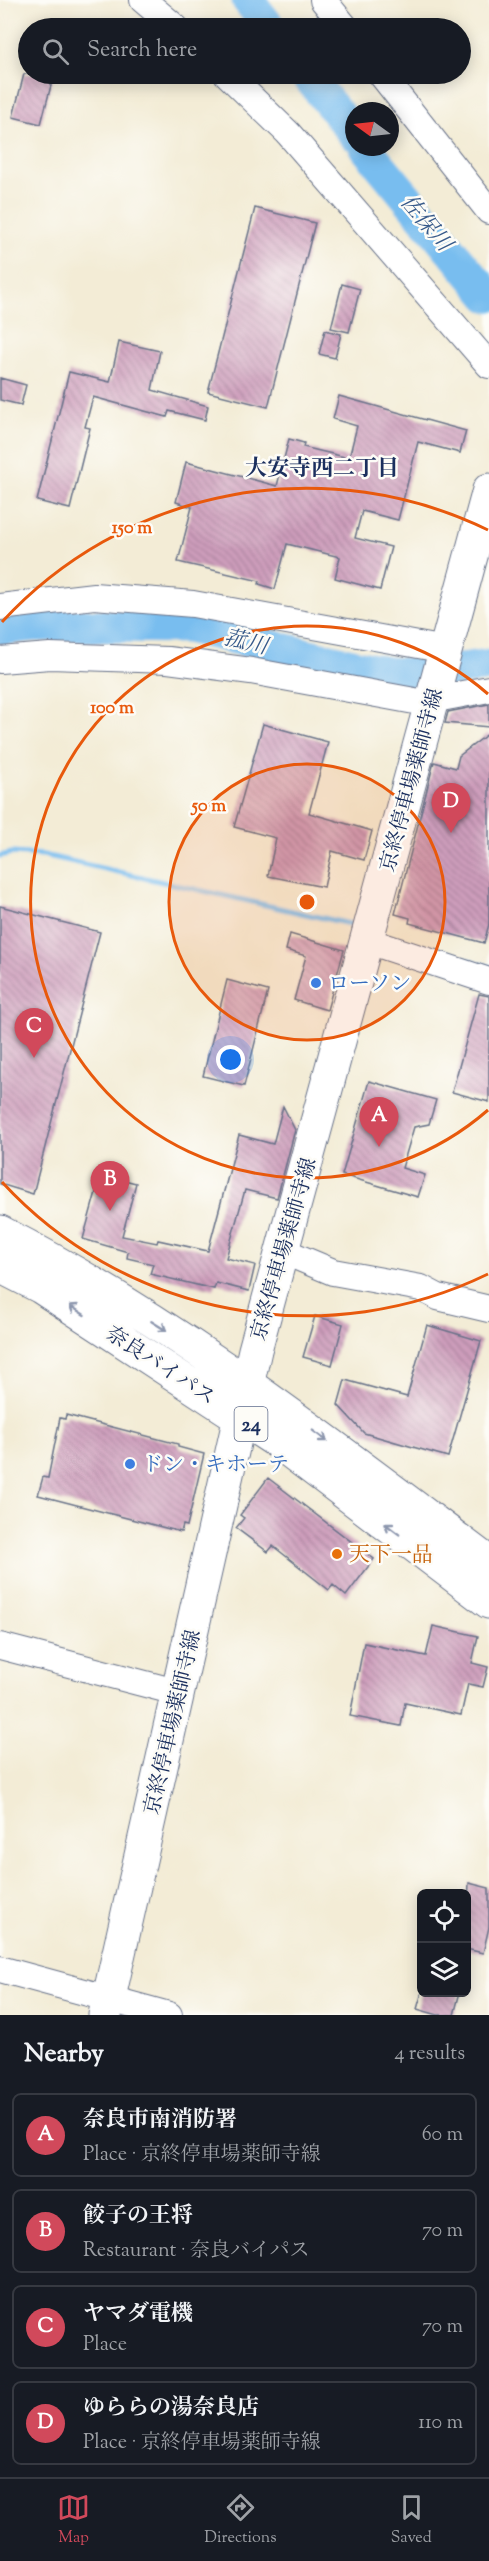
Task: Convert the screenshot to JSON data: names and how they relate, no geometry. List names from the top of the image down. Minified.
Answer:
{"streets":{"main road":["京終停車場薬師寺線","奈良バイパス","24"]},"crossings":[["京終停車場薬師寺線","奈良バイパス"]],"districts":["大安寺西二丁目"],"water":["佐保川","菰川"],"places":["ローソン","ドン・キホーテ","天下一品"],"north":"left","page":{"search":"Search here","pins":["D","C","A","B"],"heading":["Nearby","4 results"],"list":[{"mark":"A","name":"奈良市南消防署","note":"Place · 京終停車場薬師寺線","value":"60 m"},{"mark":"B","name":"餃子の王将","note":"Restaurant · 奈良バイパス","value":"70 m"},{"mark":"C","name":"ヤマダ電機","note":"Place","value":"70 m"},{"mark":"D","name":"ゆららの湯奈良店","note":"Place · 京終停車場薬師寺線","value":"110 m"}],"nav":["Map","Directions","Saved"]},"rings":["150 m","100 m","50 m"]}
